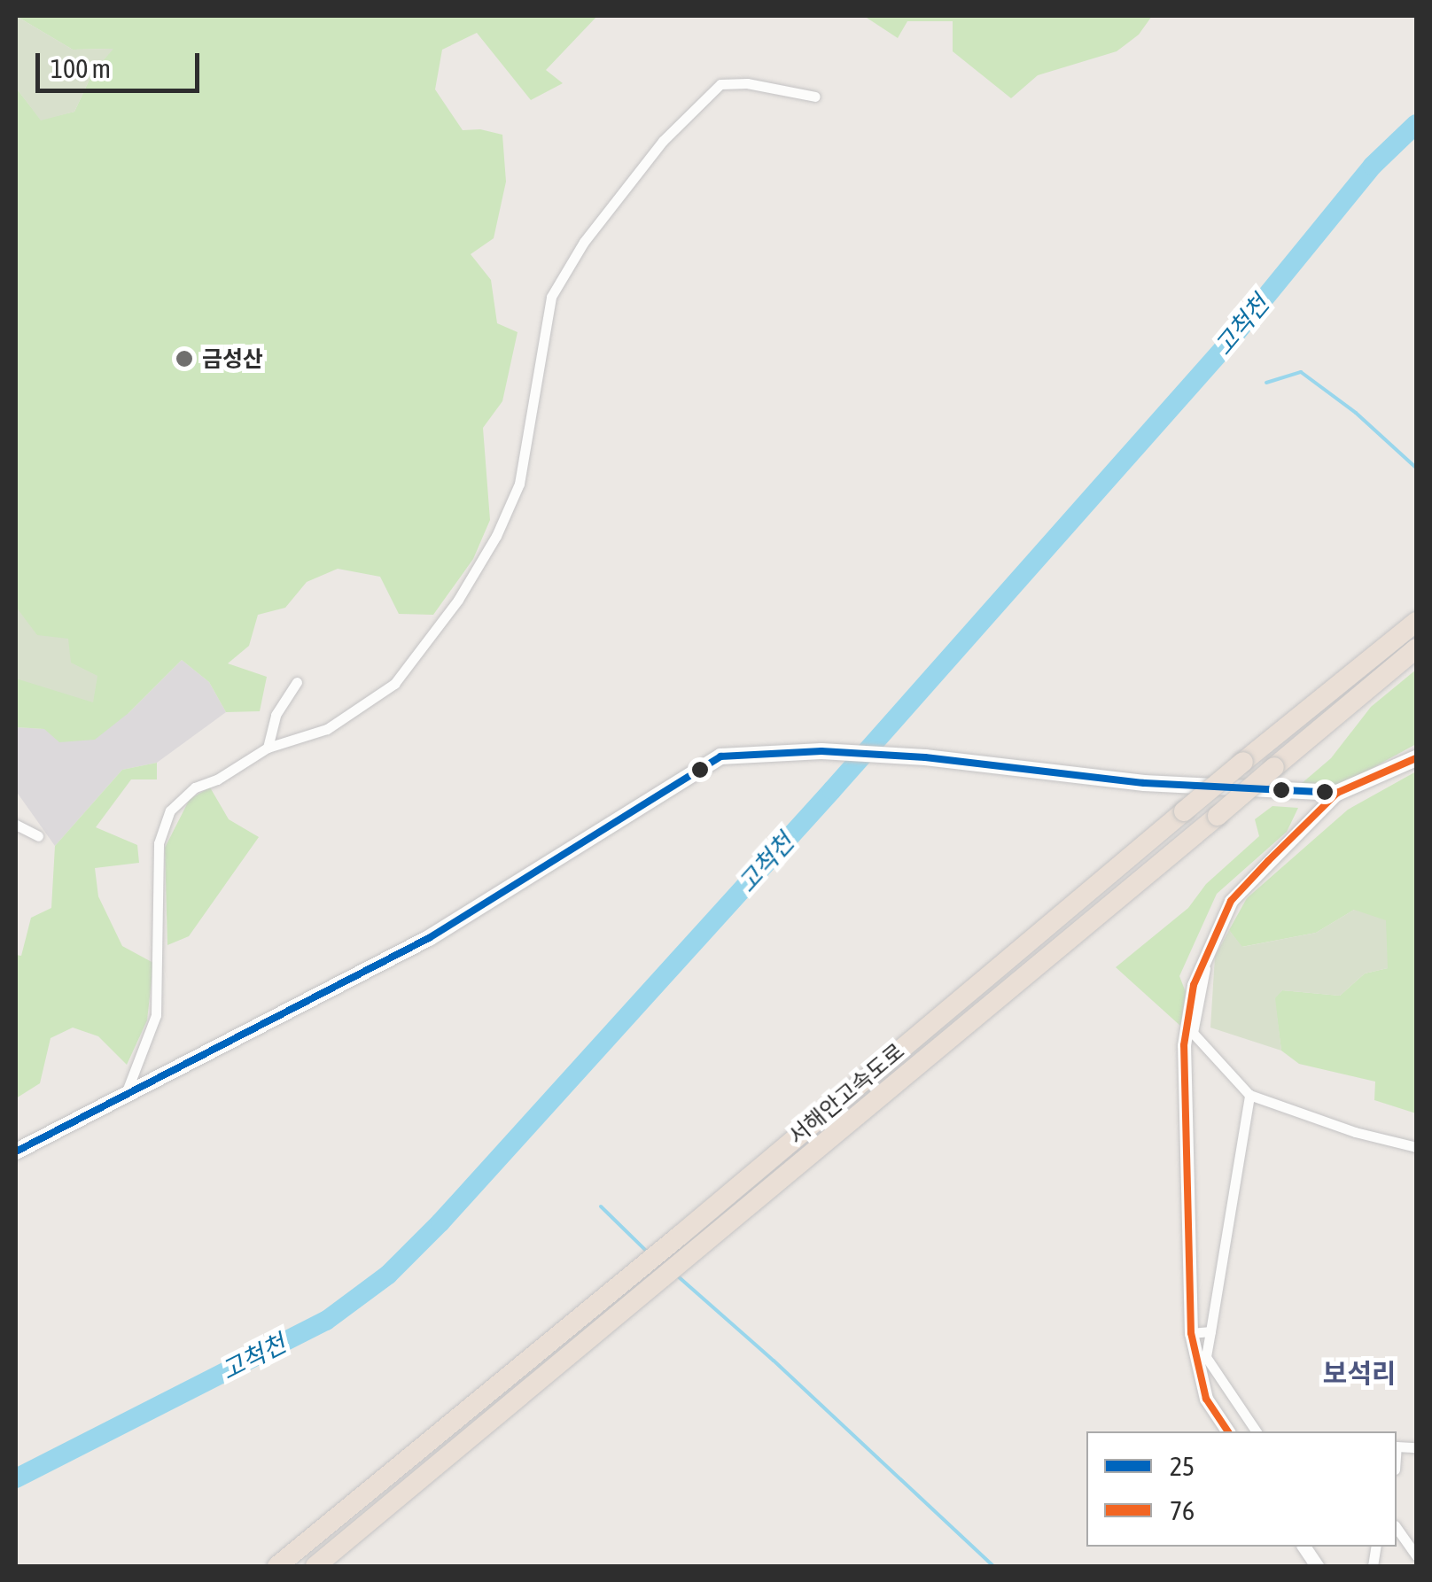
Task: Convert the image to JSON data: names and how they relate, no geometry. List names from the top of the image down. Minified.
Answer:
{"streets":{"highway":["서해안고속도로"]},"districts":["보석리"],"water":["고척천"],"places":["금성산"],"lines":["transit line 25","transit line 76"],"legend":["25","76"],"scale_bar":"100 m"}
